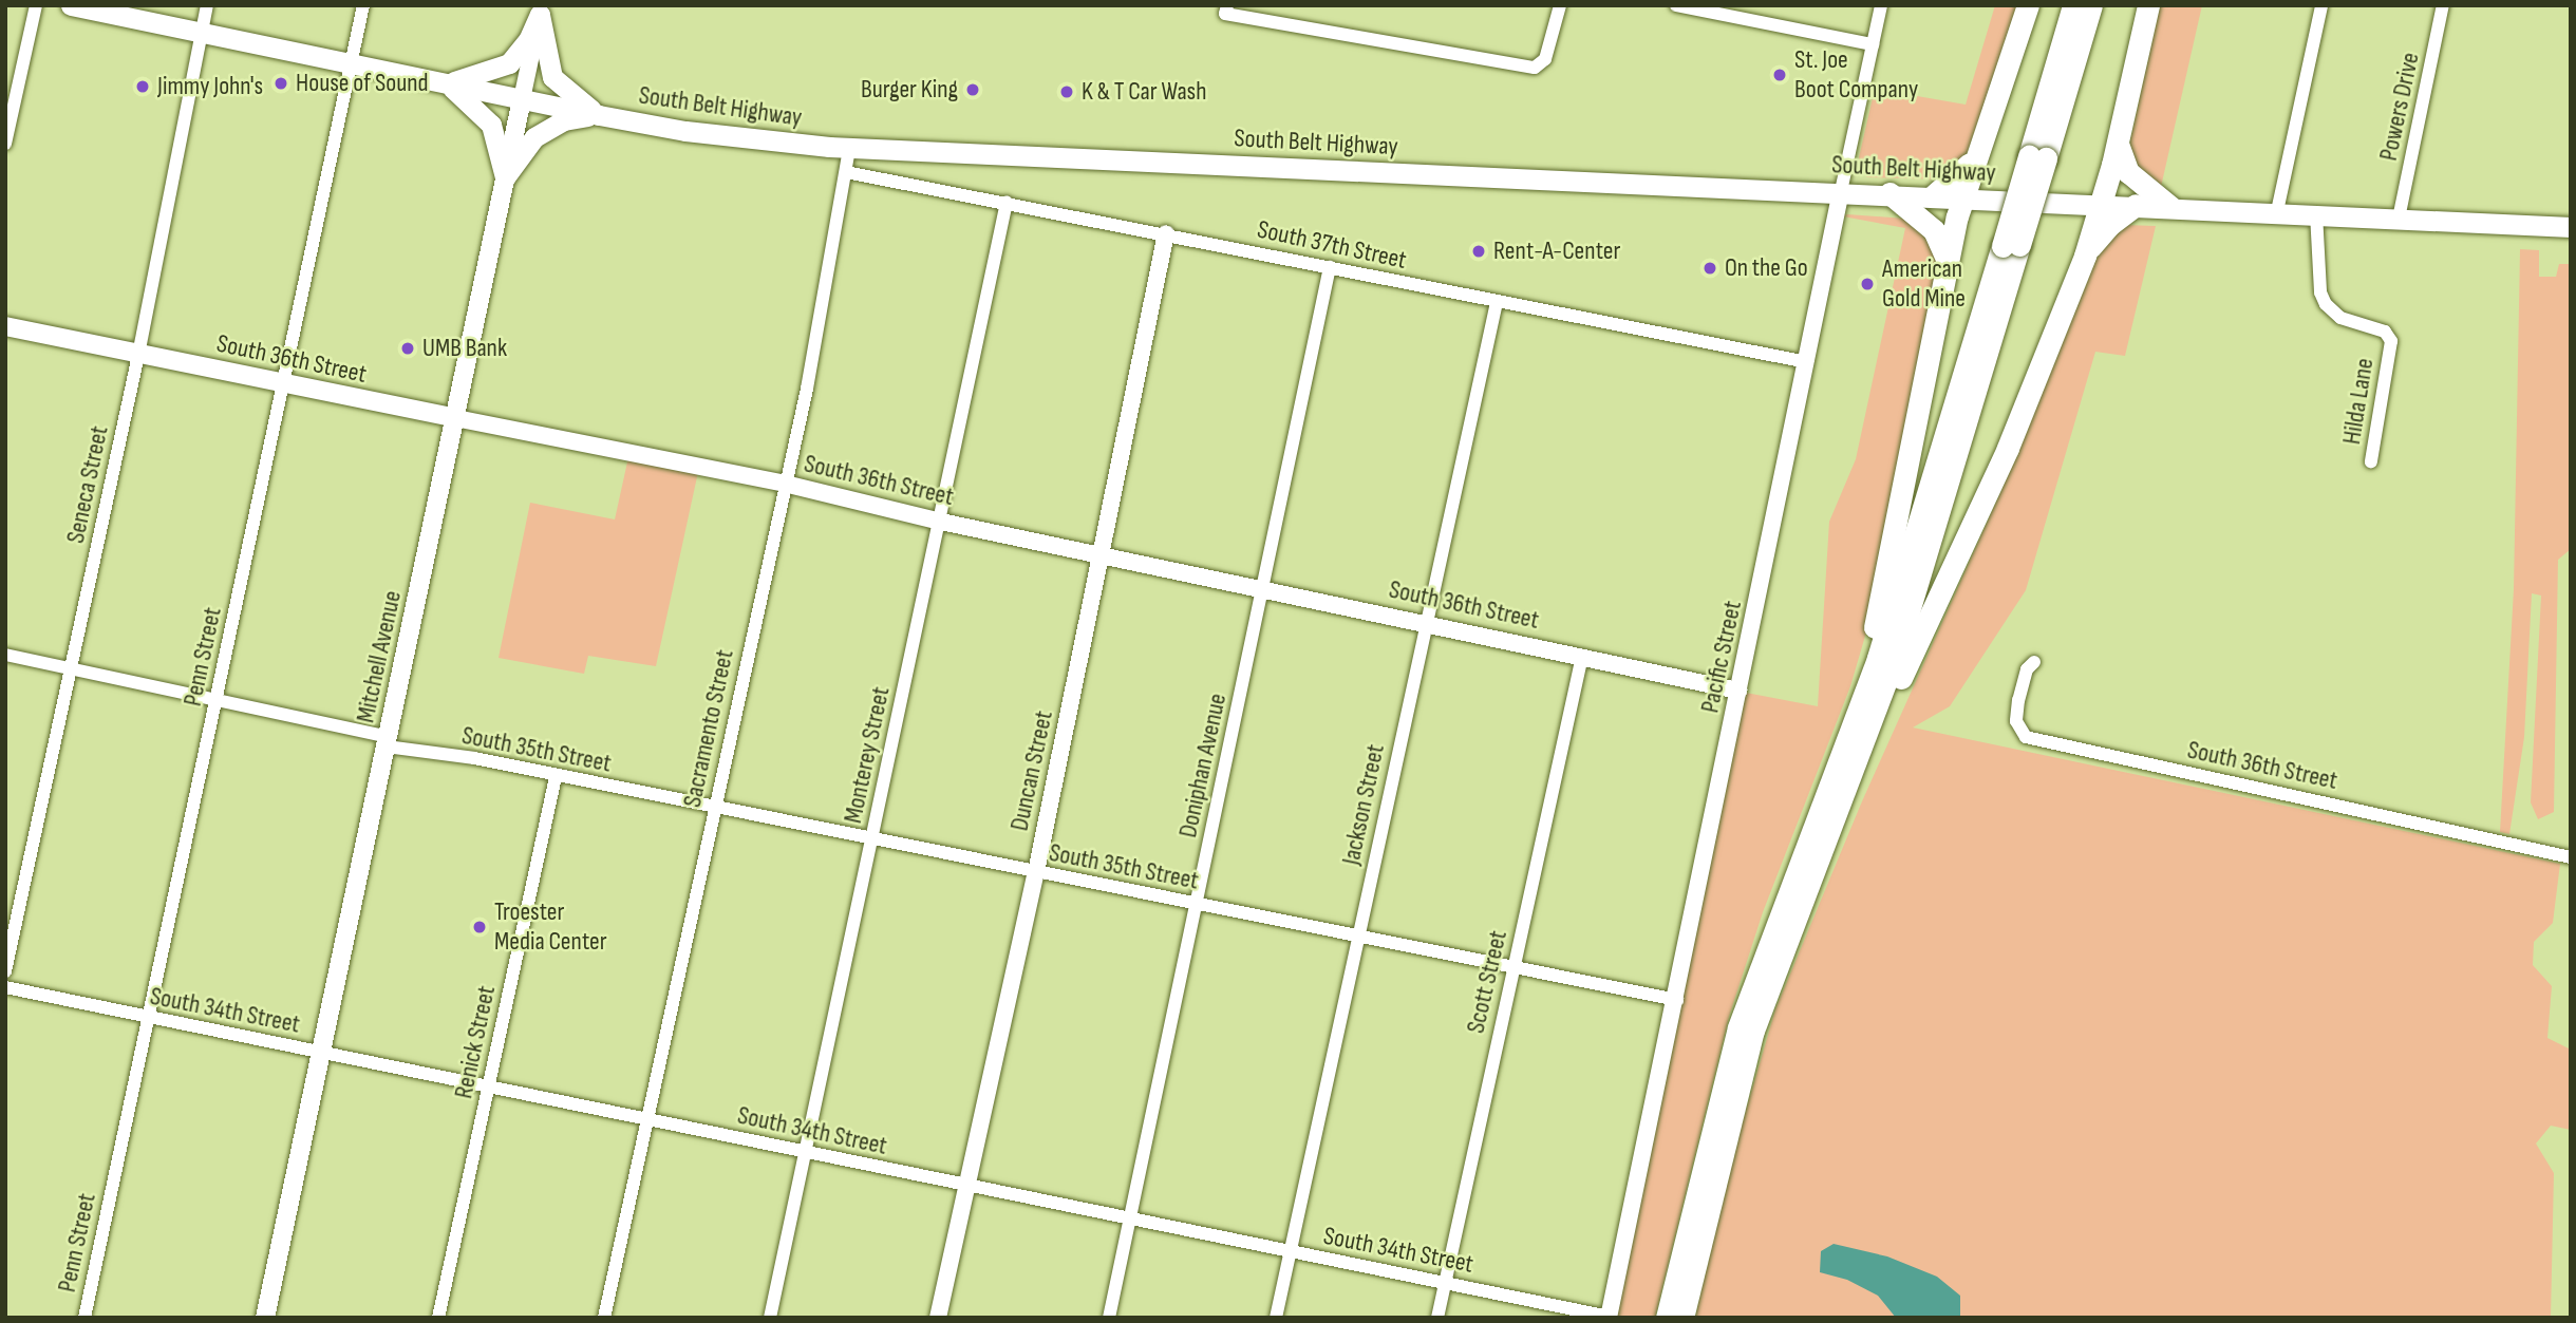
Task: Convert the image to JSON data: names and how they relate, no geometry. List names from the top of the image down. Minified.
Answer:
{"streets":{"main road":["South Belt Highway","South 36th Street","Mitchell Avenue"],"street":["Powers Drive","South 37th Street","Hilda Lane","Seneca Street","Penn Street","Pacific Street","Sacramento Street","South 35th Street","Monterey Street","Doniphan Avenue","Duncan Street","Jackson Street","Scott Street","South 34th Street","Renick Street"]},"crossings":[["South Belt Highway","Powers Drive"],["South Belt Highway","Hilda Lane"],["South Belt Highway","Seneca Street"],["South Belt Highway","Penn Street"],["South Belt Highway","Mitchell Avenue"],["South Belt Highway","Pacific Street"],["South Belt Highway","Sacramento Street"],["South 37th Street","Pacific Street"],["South 37th Street","Sacramento Street"],["South 37th Street","Monterey Street"],["South 37th Street","Doniphan Avenue"],["South 37th Street","Duncan Street"],["South 37th Street","Jackson Street"],["South 36th Street","Seneca Street"],["South 36th Street","Penn Street"],["South 36th Street","Mitchell Avenue"],["South 36th Street","Pacific Street"],["South 36th Street","Sacramento Street"],["South 36th Street","Monterey Street"],["South 36th Street","Doniphan Avenue"],["South 36th Street","Duncan Street"],["South 36th Street","Jackson Street"],["South 36th Street","Scott Street"],["Seneca Street","South 35th Street"],["Penn Street","South 35th Street"],["Penn Street","South 34th Street"],["Mitchell Avenue","South 35th Street"],["Mitchell Avenue","South 34th Street"],["Pacific Street","South 35th Street"],["Pacific Street","South 34th Street"],["Sacramento Street","South 35th Street"],["Sacramento Street","South 34th Street"],["South 35th Street","Monterey Street"],["South 35th Street","Doniphan Avenue"],["South 35th Street","Duncan Street"],["South 35th Street","Jackson Street"],["South 35th Street","Scott Street"],["South 35th Street","Renick Street"],["Monterey Street","South 34th Street"],["Doniphan Avenue","South 34th Street"],["Duncan Street","South 34th Street"],["Jackson Street","South 34th Street"],["Scott Street","South 34th Street"],["South 34th Street","Renick Street"]],"places":["St. Joe Boot Company","House of Sound","Jimmy John's","Burger King","K & T Car Wash","Rent-A-Center","On the Go","American Gold Mine","UMB Bank","Troester Media Center"]}
